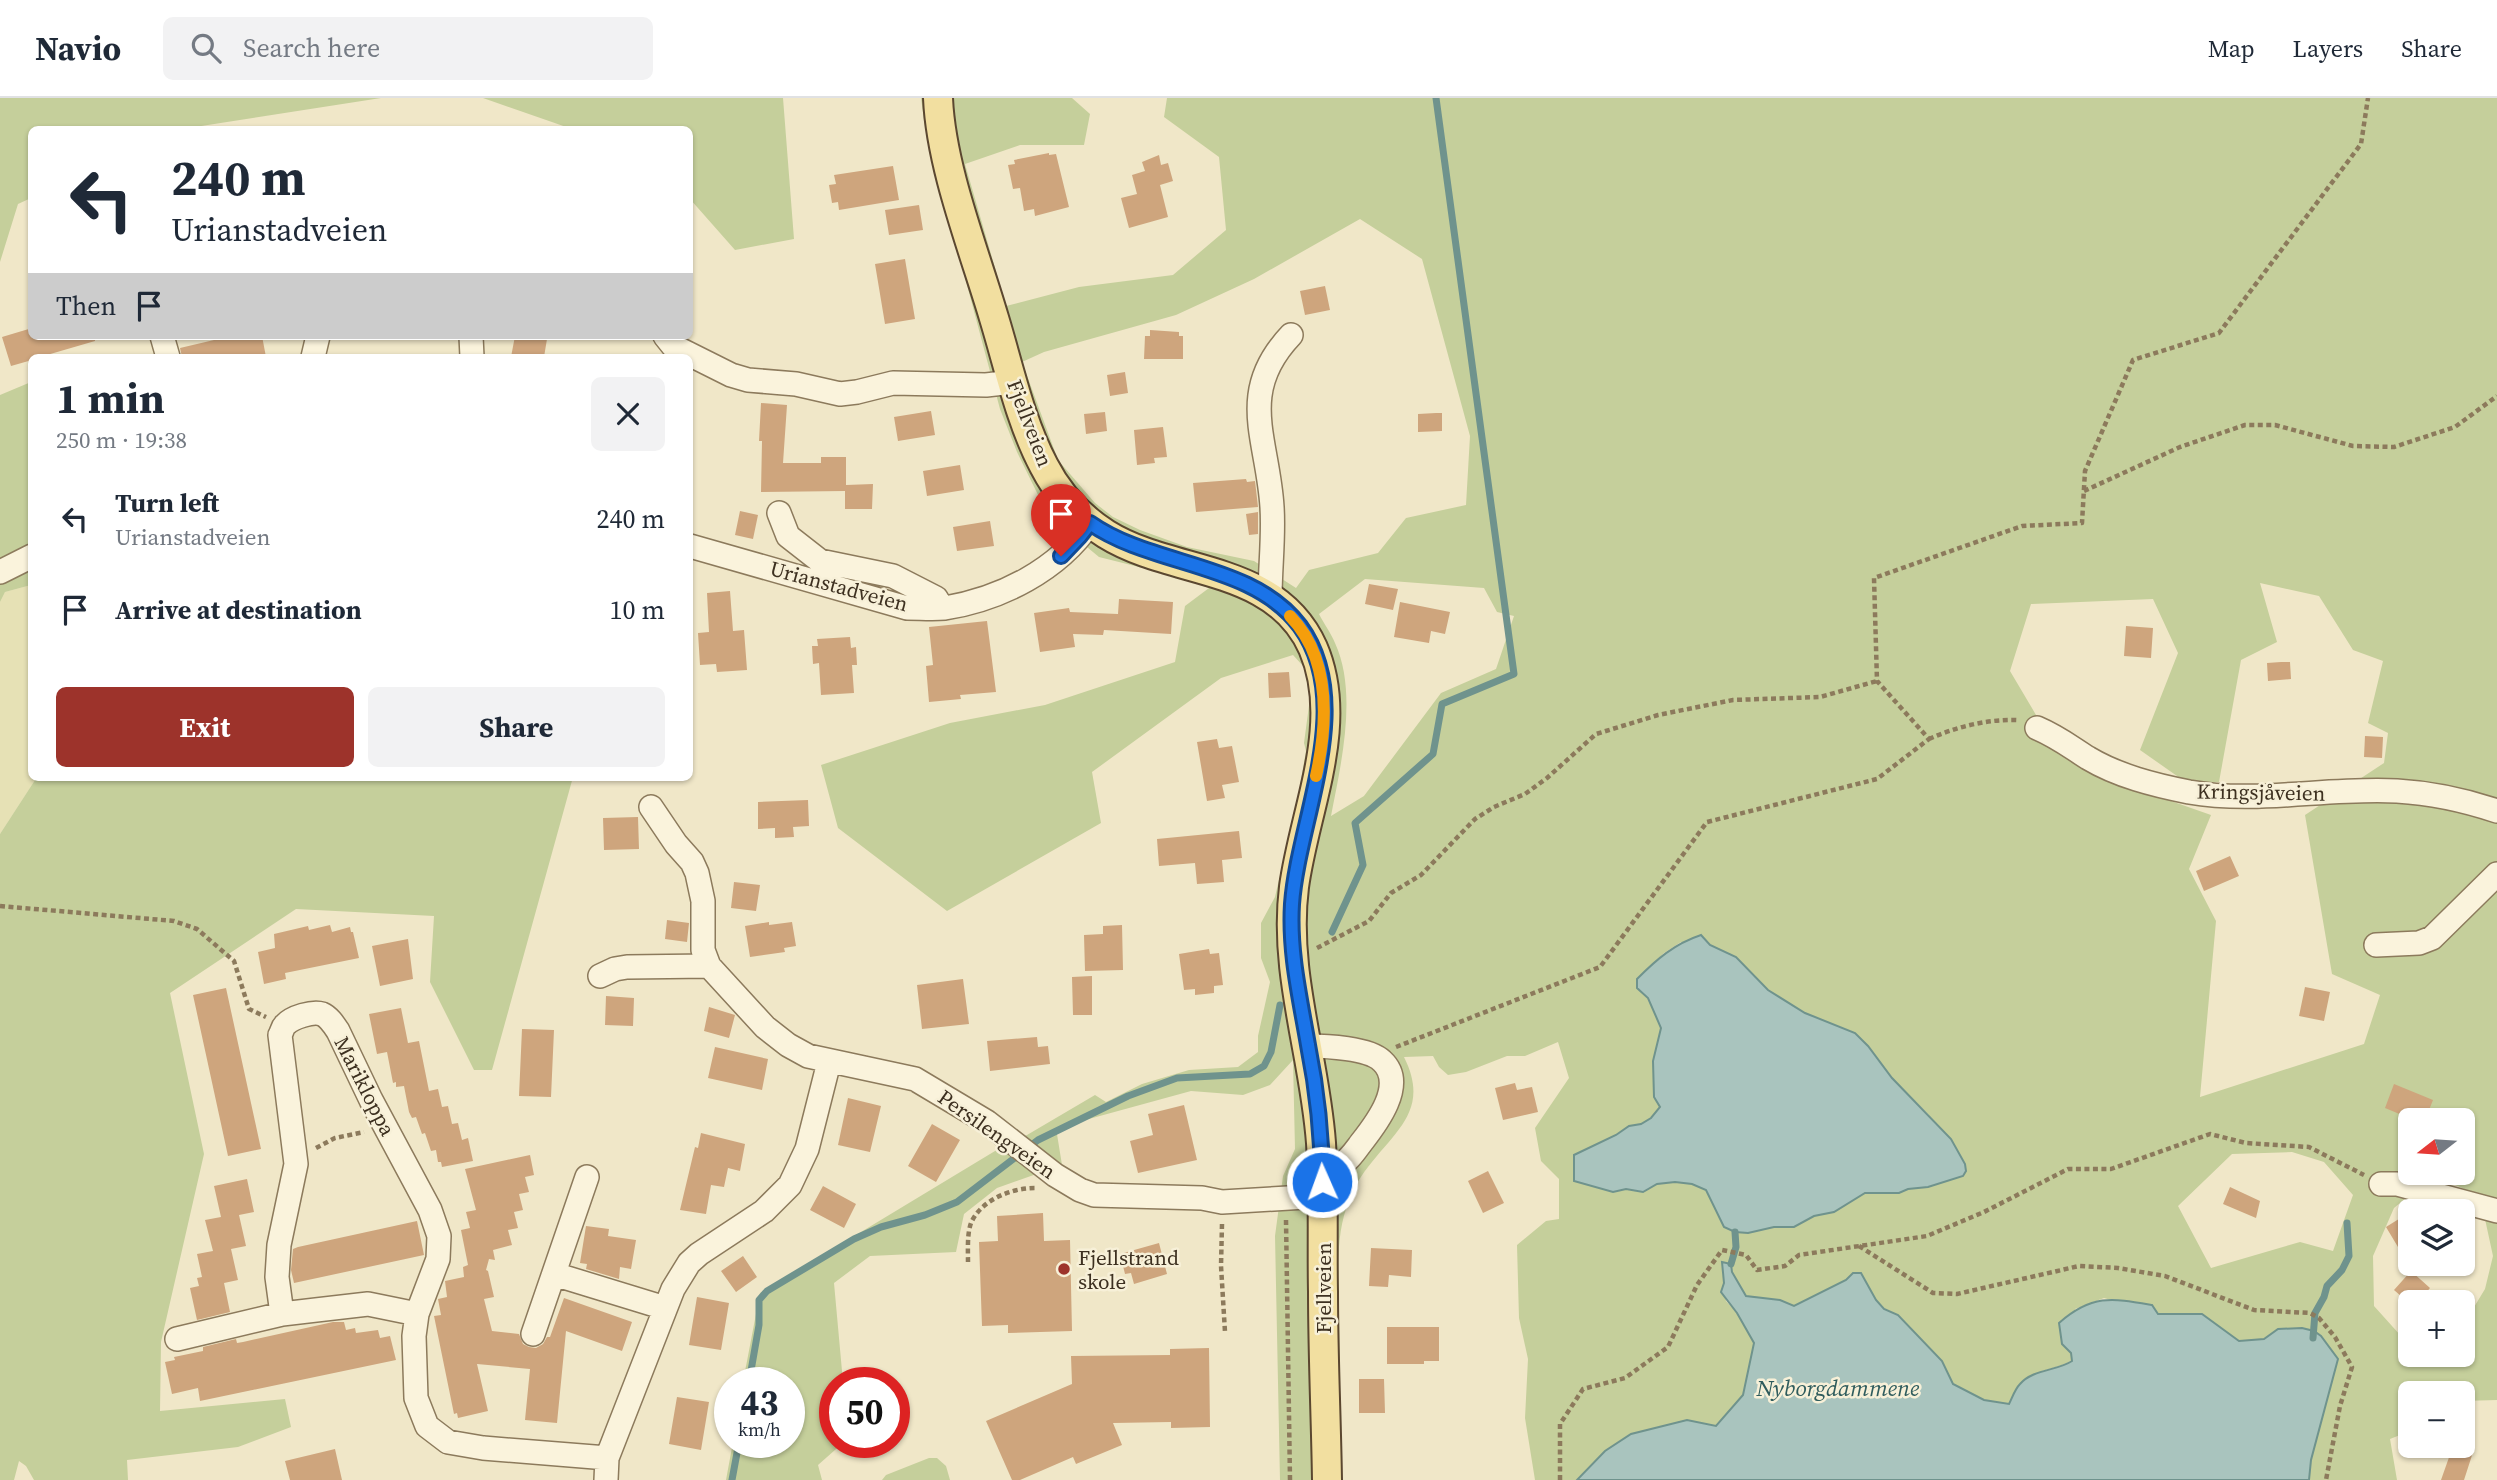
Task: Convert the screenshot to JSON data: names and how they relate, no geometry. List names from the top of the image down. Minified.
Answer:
{"streets":{"main road":["Fjellveien"],"street":["Urianstadveien","Kringsjåveien","Marikloppa","Persilengveien"]},"crossings":[["Fjellveien","Urianstadveien"],["Fjellveien","Persilengveien"],["Marikloppa","Persilengveien"]],"water":["Nyborgdammene"],"places":["Fjellstrand skole"],"north":"left","page":{"header":"Navio","search":"Search here","nav":["Map","Layers","Share"],"turn":["240 m","Urianstadveien"],"then":"Then","heading":["1 min","250 m · 19:38"],"list":[{"name":"Turn left","note":"Urianstadveien","value":"240 m"},{"name":"Arrive at destination","value":"10 m"}],"buttons":["Exit","Share"],"map_buttons":["+","−"],"speed":"43 km/h","limit":"50"}}
